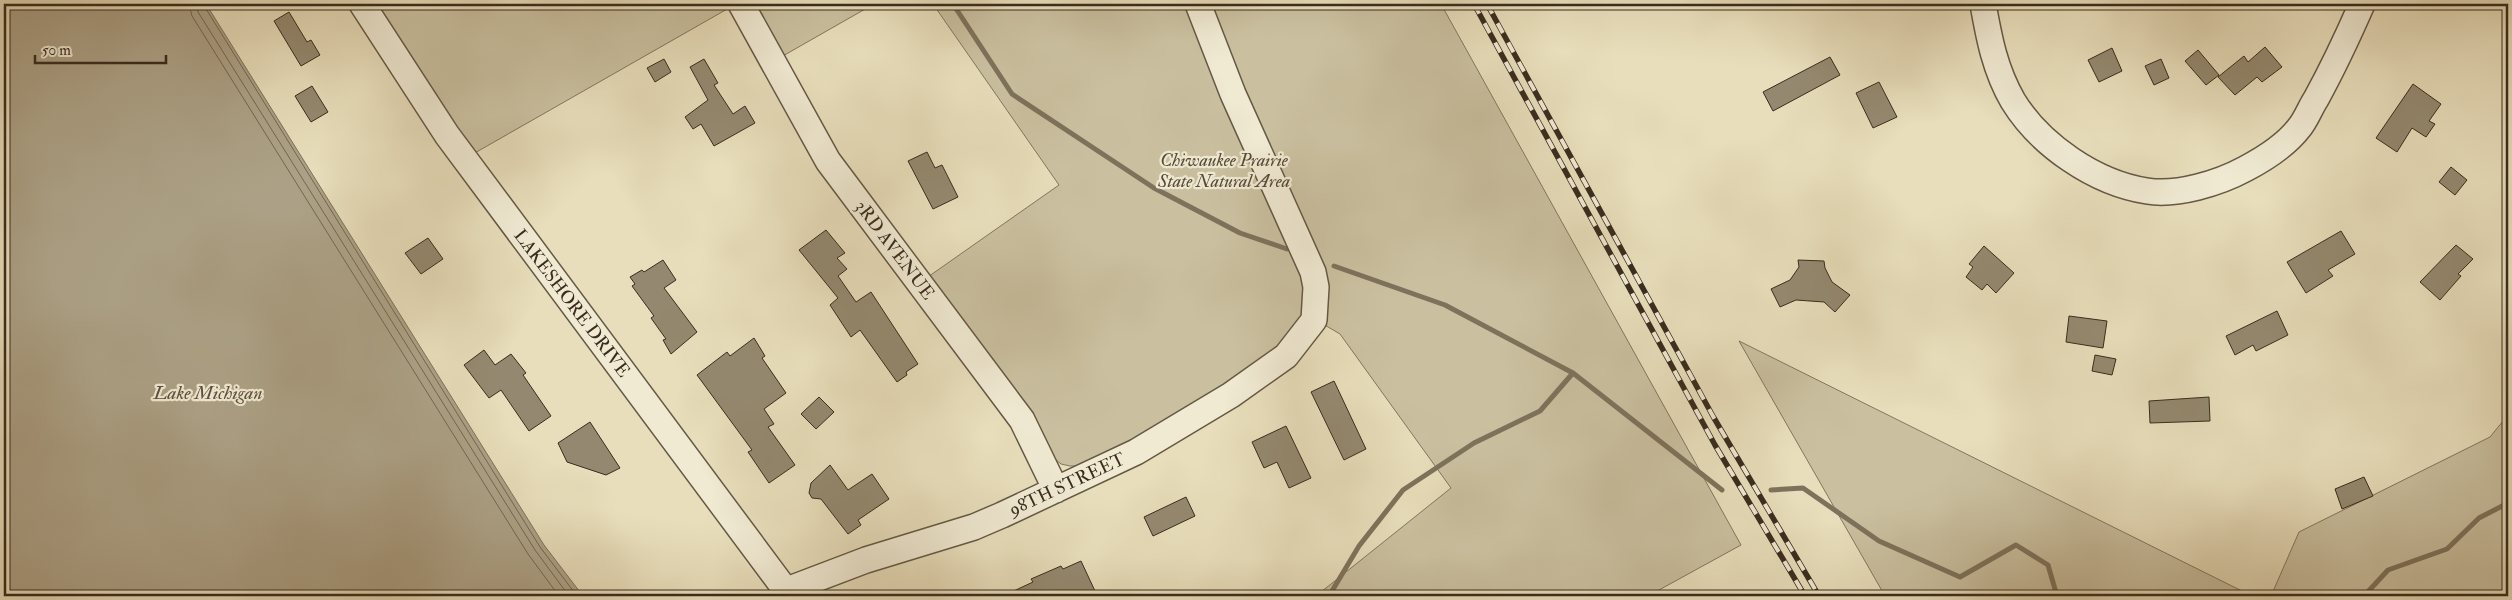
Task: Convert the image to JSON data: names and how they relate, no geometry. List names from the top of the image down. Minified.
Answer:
{"streets":{"street":["3RD AVENUE","LAKESHORE DRIVE","98TH STREET"]},"crossings":[["3RD AVENUE","98TH STREET"],["LAKESHORE DRIVE","98TH STREET"]],"water":["Lake Michigan"],"parks":["Chiwaukee Prairie State Natural Area"],"scale_bar":"50 m"}
